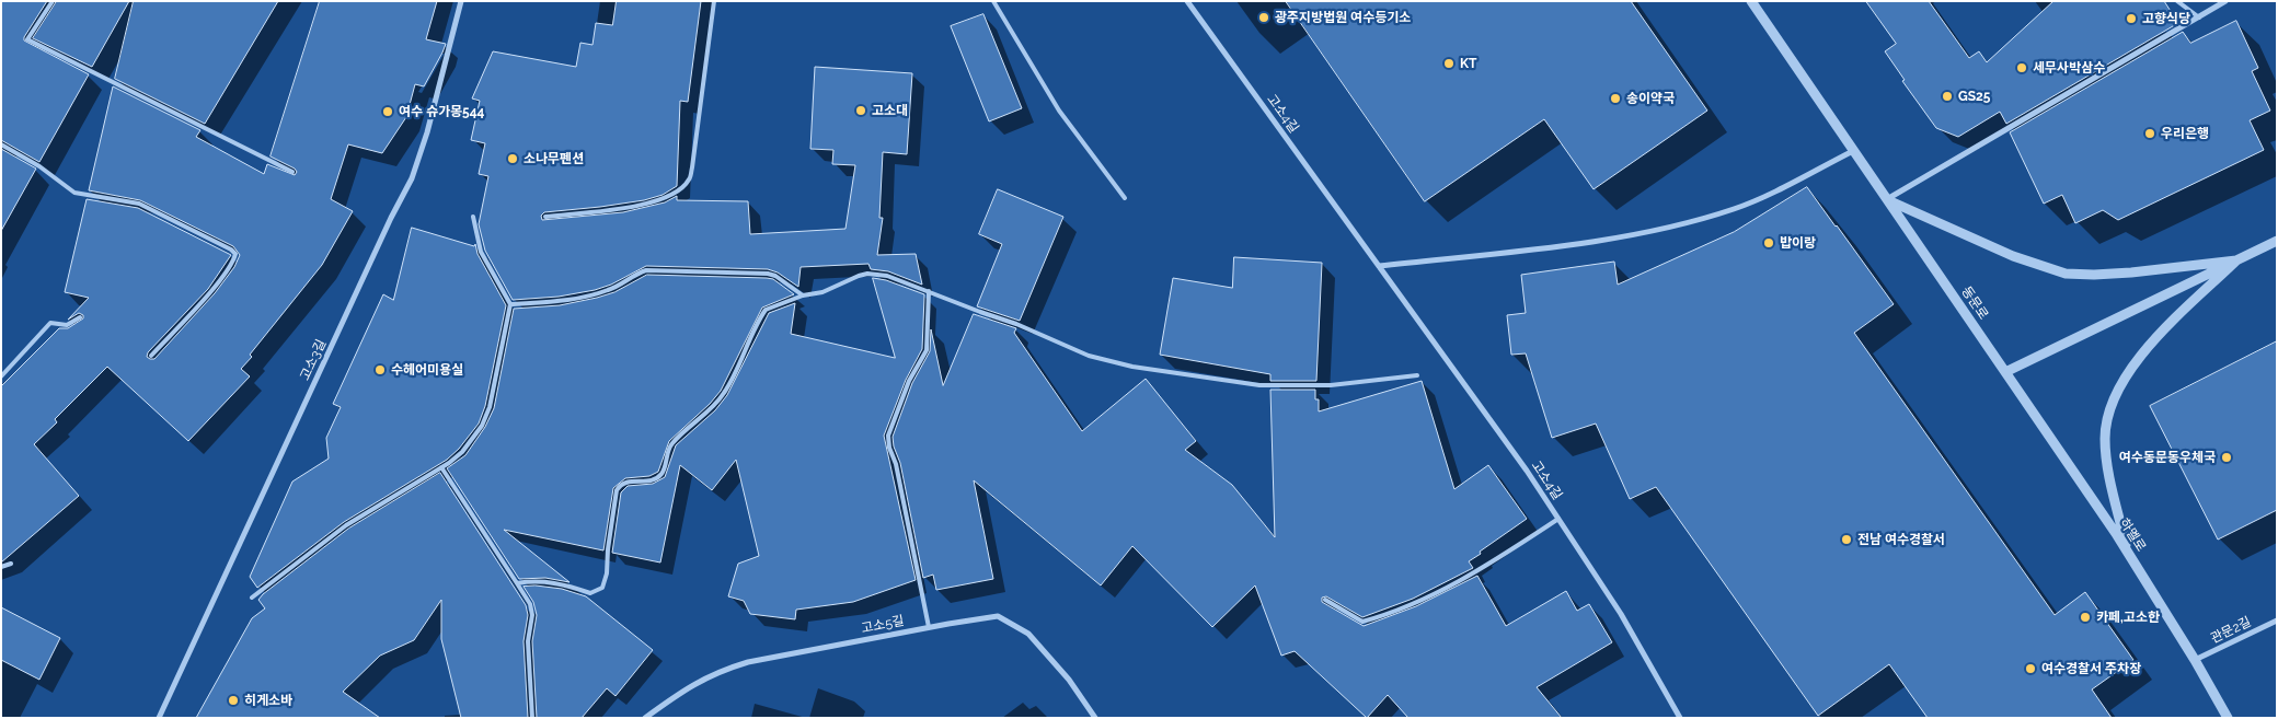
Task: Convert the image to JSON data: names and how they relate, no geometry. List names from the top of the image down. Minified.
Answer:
{"streets":{"street":["고소4길","동문로","고소3길","하멜로","고소5길","관문2길"]},"crossings":[["동문로","하멜로"],["하멜로","관문2길"]],"places":["광주지방법원 여수등기소","고향식당","KT","세무사박삼수","GS25","송이약국","고소대","여수 슈가몽544","우리은행","소나무펜션","밥이랑","수헤어미용실","여수동문동우체국","전남 여수경찰서","카페,고소한","여수경찰서 주차장","히게소바"]}
